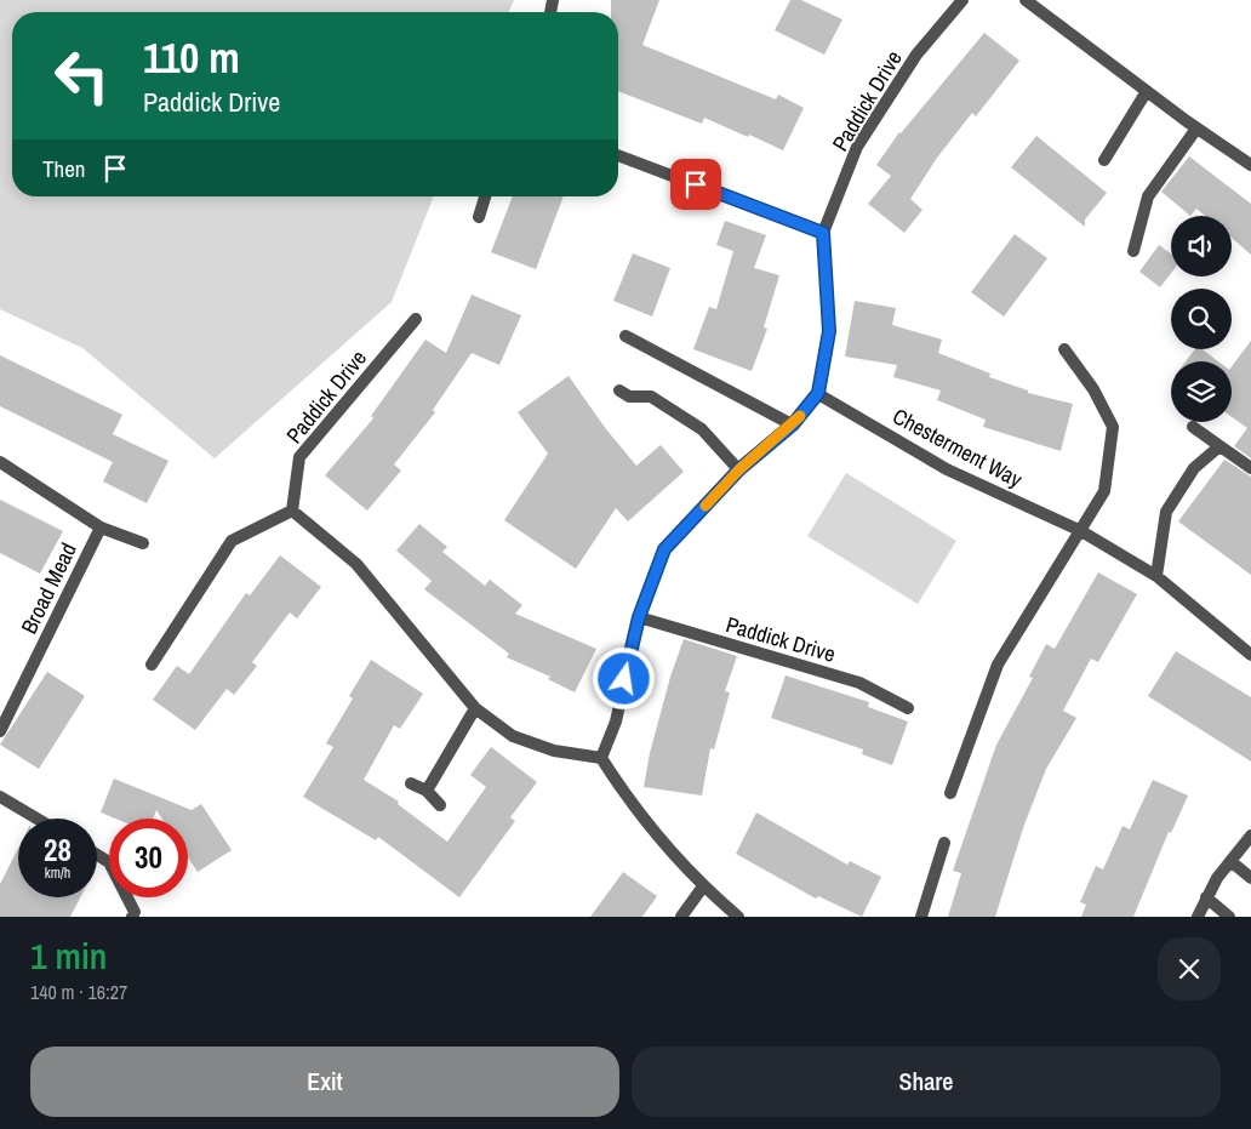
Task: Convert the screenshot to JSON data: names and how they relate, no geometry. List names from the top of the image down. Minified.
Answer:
{"streets":{"street":["Paddick Drive","Chesterment Way","Broad Mead"]},"crossings":[["Paddick Drive","Chesterment Way"]],"page":{"turn":["110 m","Paddick Drive"],"then":"Then","speed":"28 km/h","limit":"30","heading":["1 min","140 m · 16:27"],"buttons":["Exit","Share"]}}
